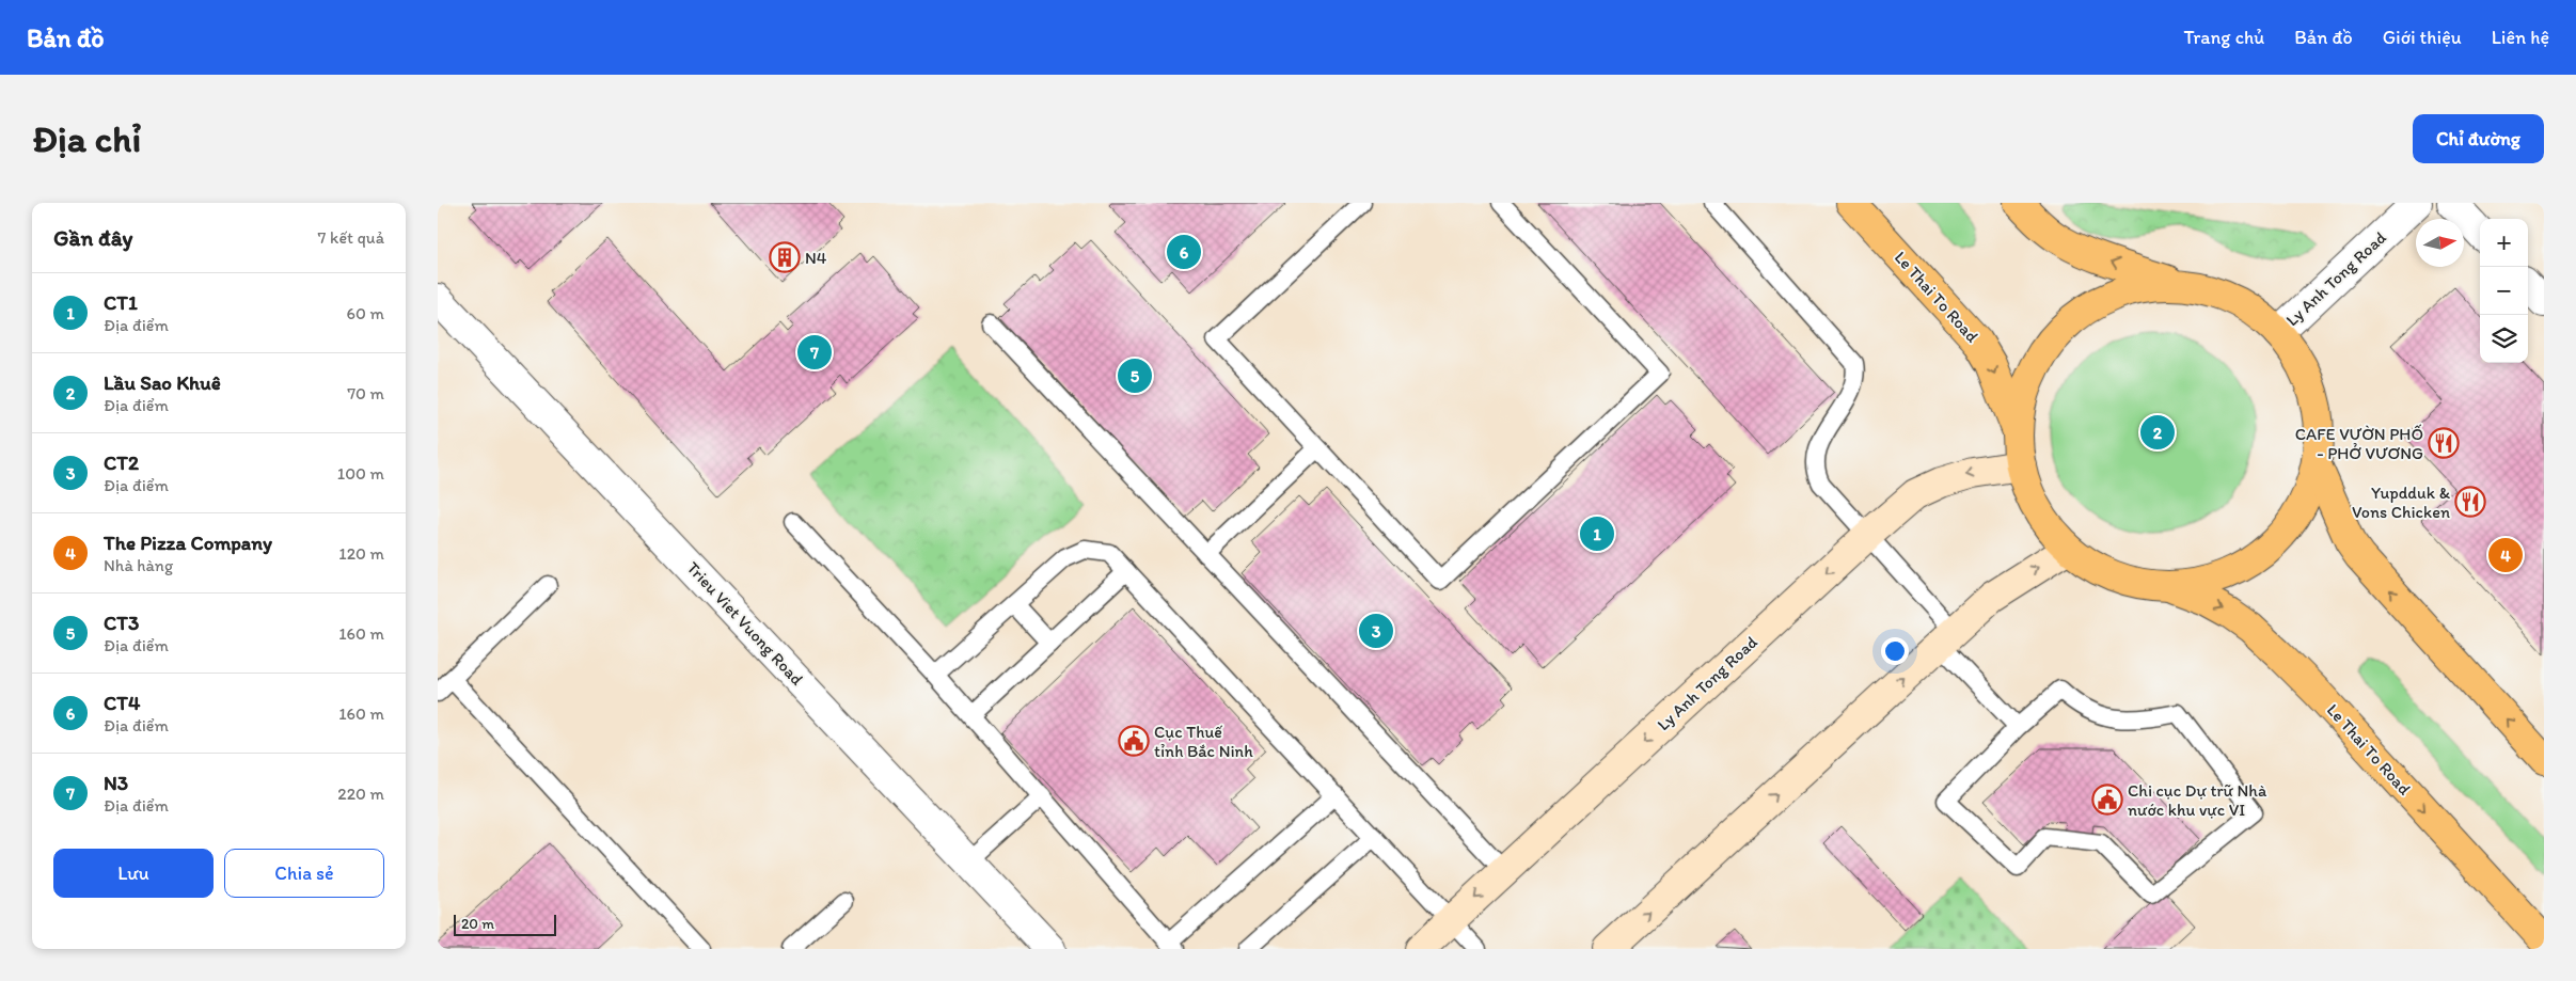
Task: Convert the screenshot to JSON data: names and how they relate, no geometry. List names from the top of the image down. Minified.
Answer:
{"streets":{"main road":["Ly Anh Tong Road","Le Thai To Road"],"street":["Trieu Viet Vuong Road"]},"places":{"building":["N4"],"restaurant":["CAFE VƯỜN PHỐ - PHỞ VƯƠNG","Yupdduk & Vons Chicken"],"public building":["Cục Thuế tỉnh Bắc Ninh","Chi cục Dự trữ Nhà nước khu vực VI"]},"scale_bar":"20 m","north":"right","page":{"header":"Bản đồ","nav":["Trang chủ","Bản đồ","Giới thiệu","Liên hệ"],"buttons":["Chỉ đường",["Lưu","Chia sẻ"]],"title":"Địa chỉ","heading":["Gần đây","7 kết quả"],"map_buttons":["+","−"],"pins":["6","7","5","2","1","4","3"],"list":[{"mark":"1","name":"CT1","note":"Địa điểm","value":"60 m"},{"mark":"2","name":"Lầu Sao Khuê","note":"Địa điểm","value":"70 m"},{"mark":"3","name":"CT2","note":"Địa điểm","value":"100 m"},{"mark":"4","name":"The Pizza Company","note":"Nhà hàng","value":"120 m"},{"mark":"5","name":"CT3","note":"Địa điểm","value":"160 m"},{"mark":"6","name":"CT4","note":"Địa điểm","value":"160 m"},{"mark":"7","name":"N3","note":"Địa điểm","value":"220 m"}],"scale":"20 m"}}
